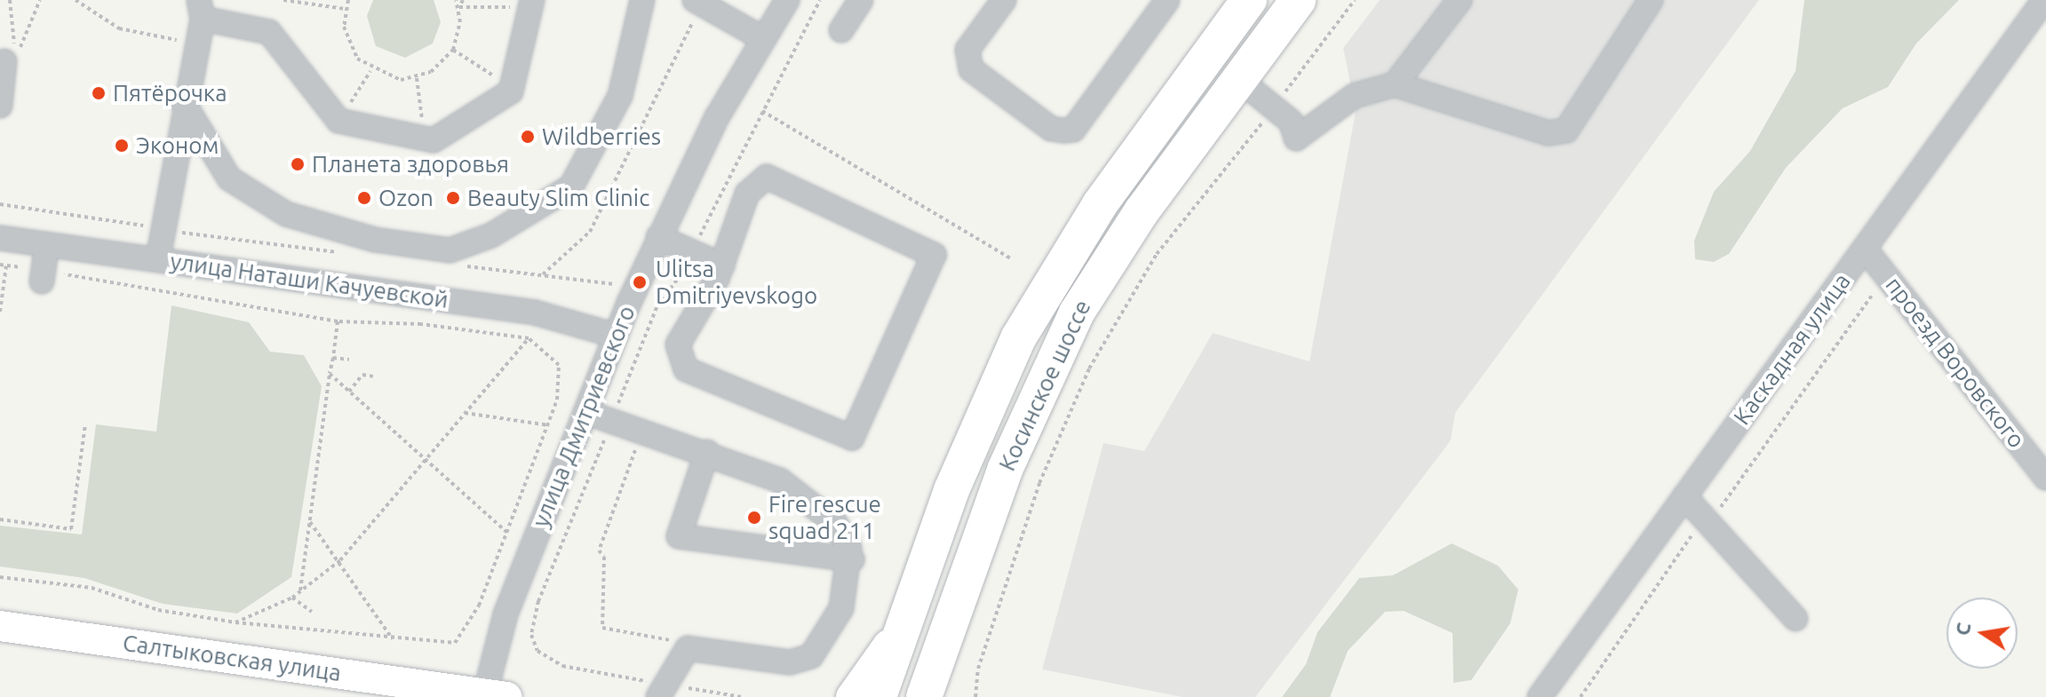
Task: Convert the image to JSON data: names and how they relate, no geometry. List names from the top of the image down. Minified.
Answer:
{"streets":{"highway":["Косинское шоссе"],"main road":["Салтыковская улица"],"street":["улица Наташи Качуевской","Каскадная улица","проезд Воровского","улица Дмитриевского"]},"crossings":[["улица Наташи Качуевской","улица Дмитриевского"],["Каскадная улица","проезд Воровского"],["улица Дмитриевского","Салтыковская улица"]],"places":["Пятёрочка","Wildberries","Эконом","Планета здоровья","Ozon","Beauty Slim Clinic","Ulitsa Dmitriyevskogo","Fire rescue squad 211"],"north":"left"}
